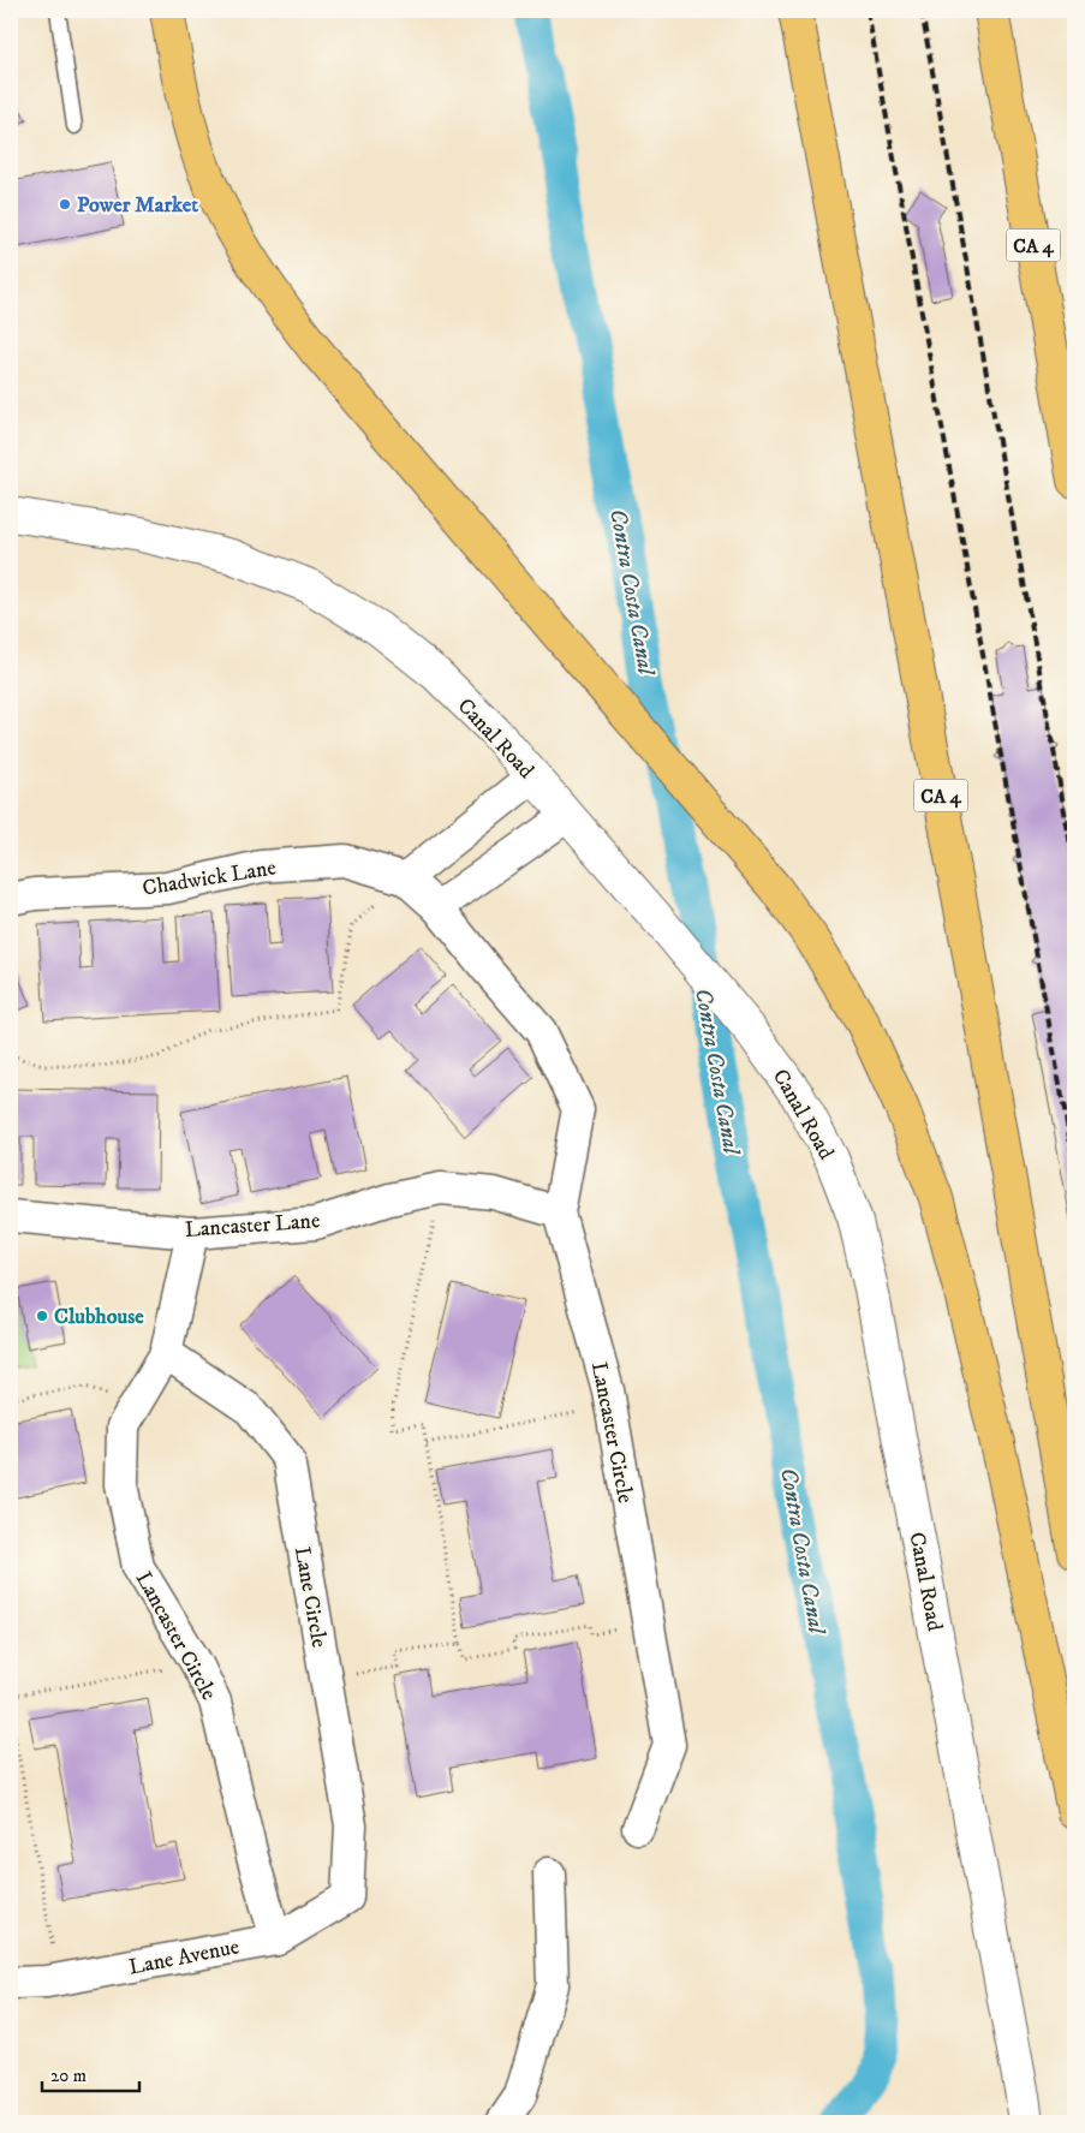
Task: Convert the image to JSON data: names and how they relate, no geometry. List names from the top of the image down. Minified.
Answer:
{"streets":{"highway":["CA 4"],"street":["Canal Road","Chadwick Lane","Lancaster Lane","Lancaster Circle","Lane Circle","Lane Avenue"]},"crossings":[["Chadwick Lane","Lancaster Lane"],["Chadwick Lane","Lancaster Circle"],["Lancaster Lane","Lancaster Circle"],["Lancaster Circle","Lane Circle"],["Lancaster Circle","Lane Avenue"],["Lane Circle","Lane Avenue"]],"water":["Contra Costa Canal"],"places":["Power Market","Clubhouse"],"scale_bar":"20 m"}
